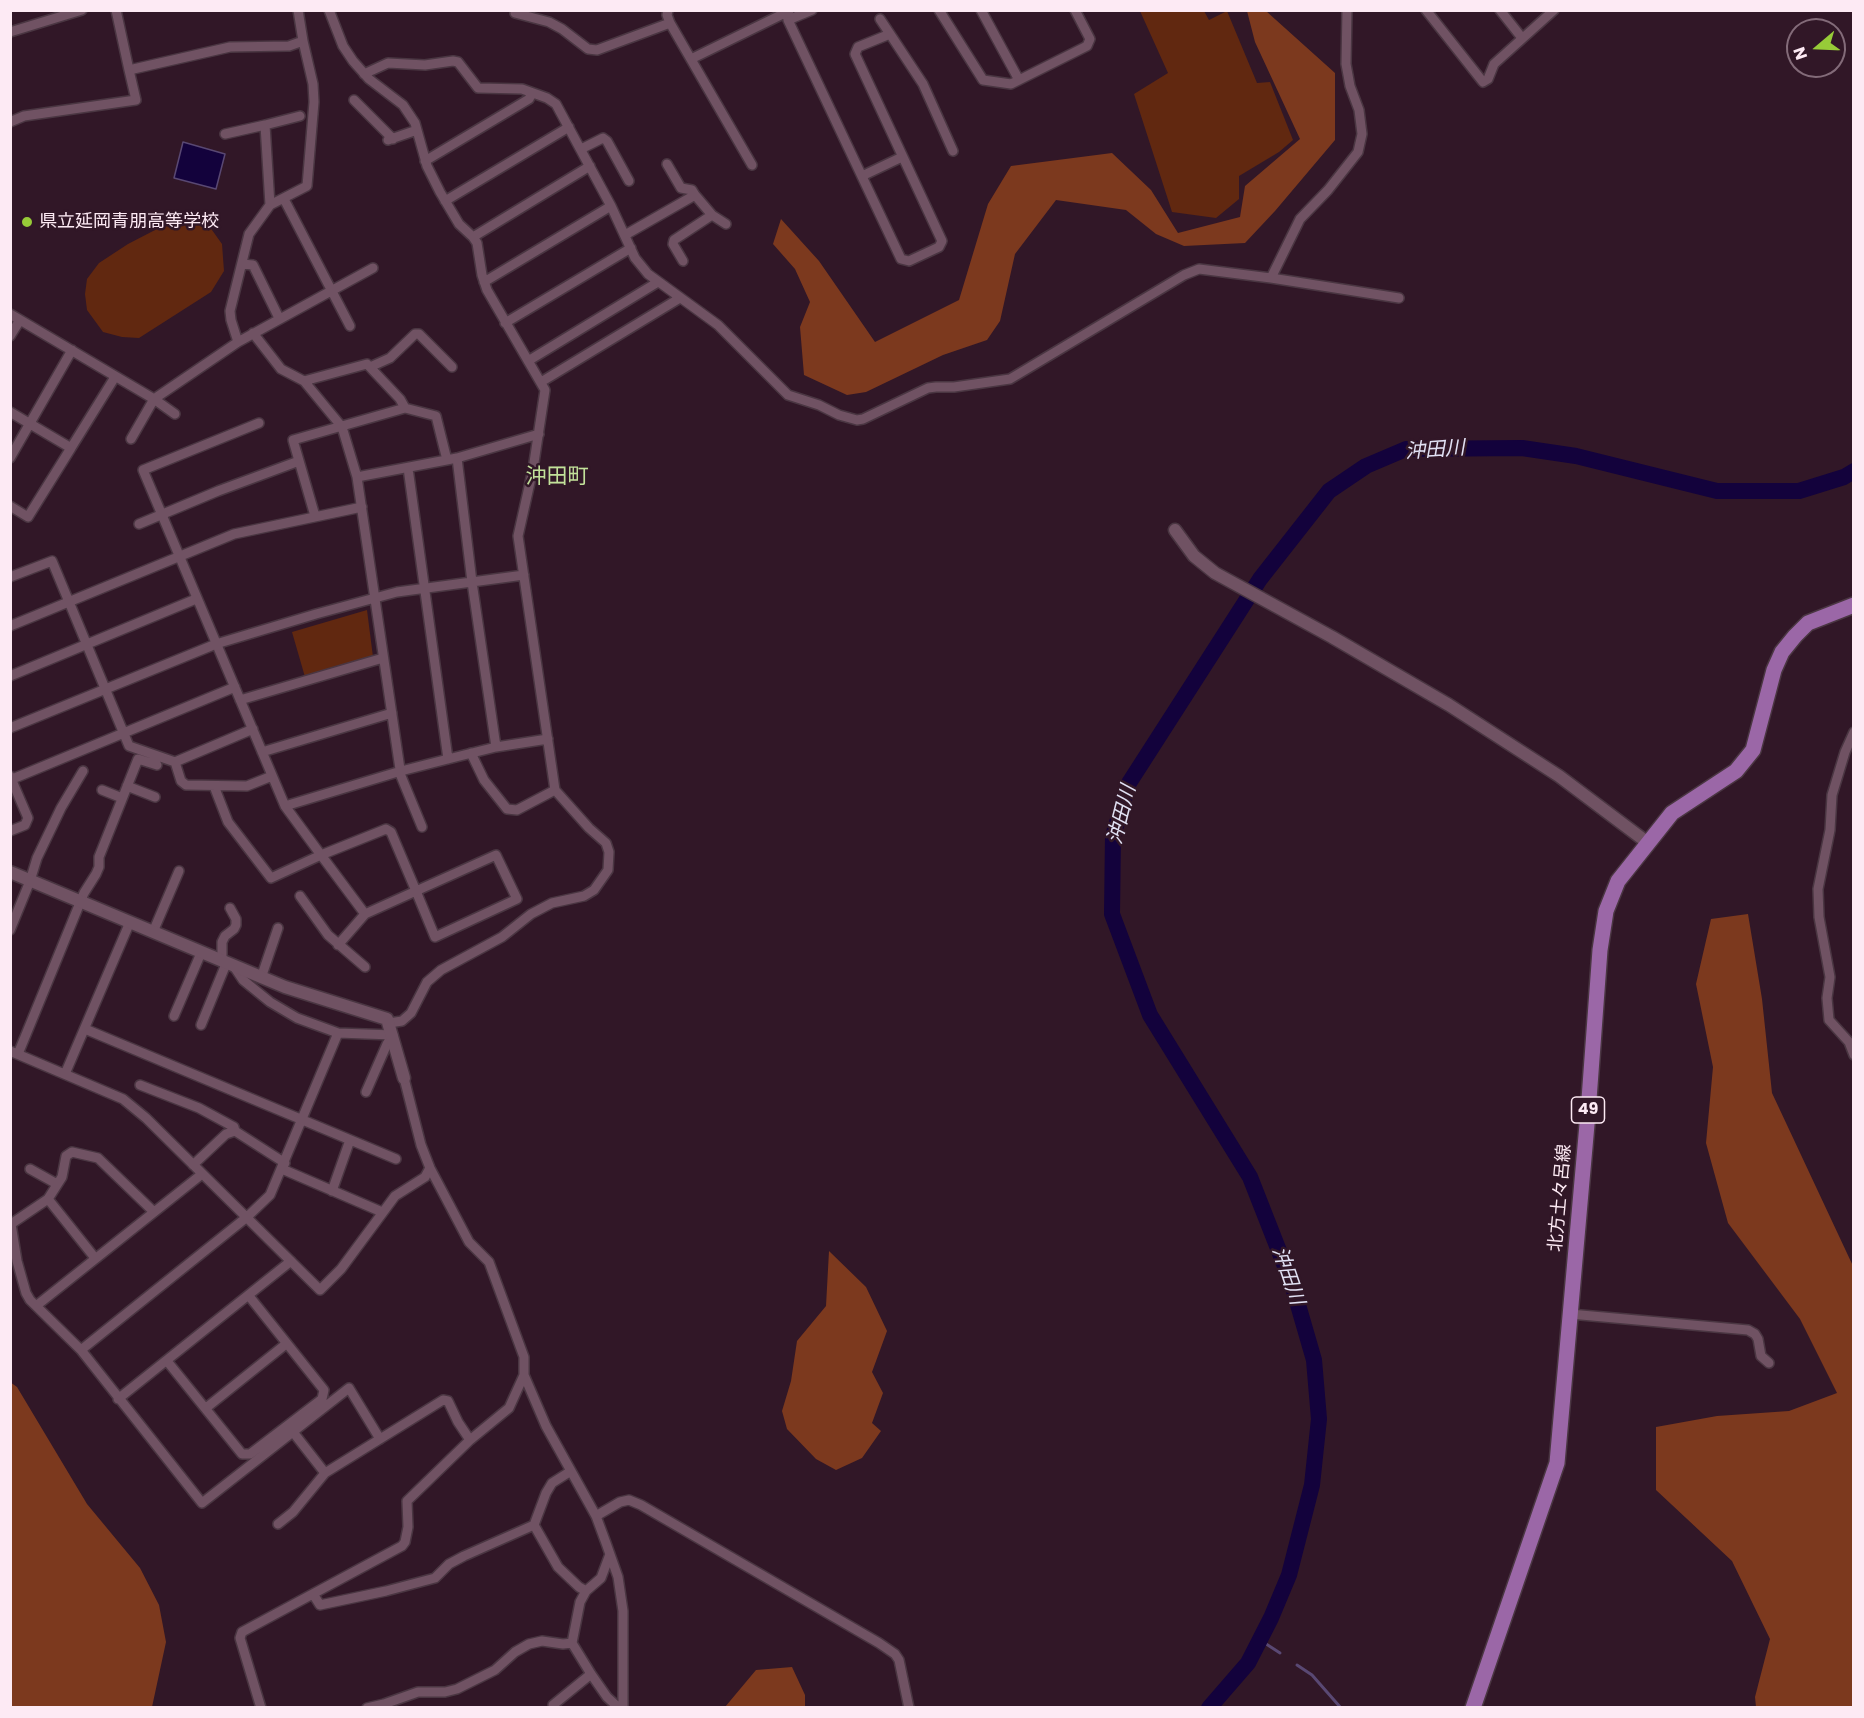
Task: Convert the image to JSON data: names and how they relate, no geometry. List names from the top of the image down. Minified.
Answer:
{"streets":{"main road":["49","北方土々呂線"]},"districts":["沖田町"],"water":["沖田川"],"places":["県立延岡青朋高等学校"],"north":"left"}
